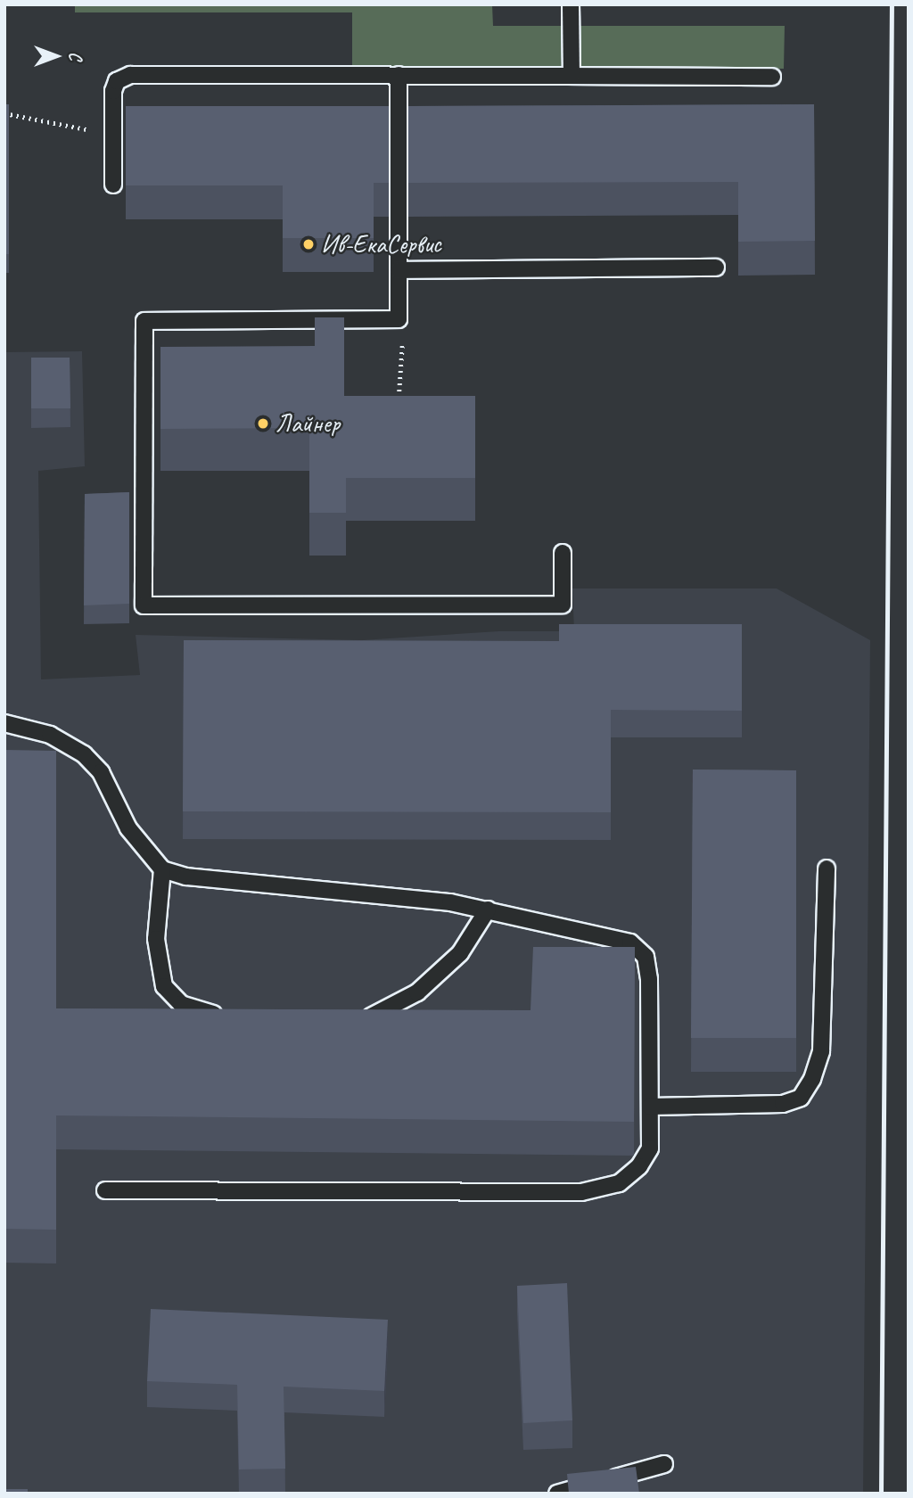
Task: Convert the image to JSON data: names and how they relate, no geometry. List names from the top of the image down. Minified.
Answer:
{"places":["Ив-ЕкаСервис","Лайнер"],"north":"right"}
